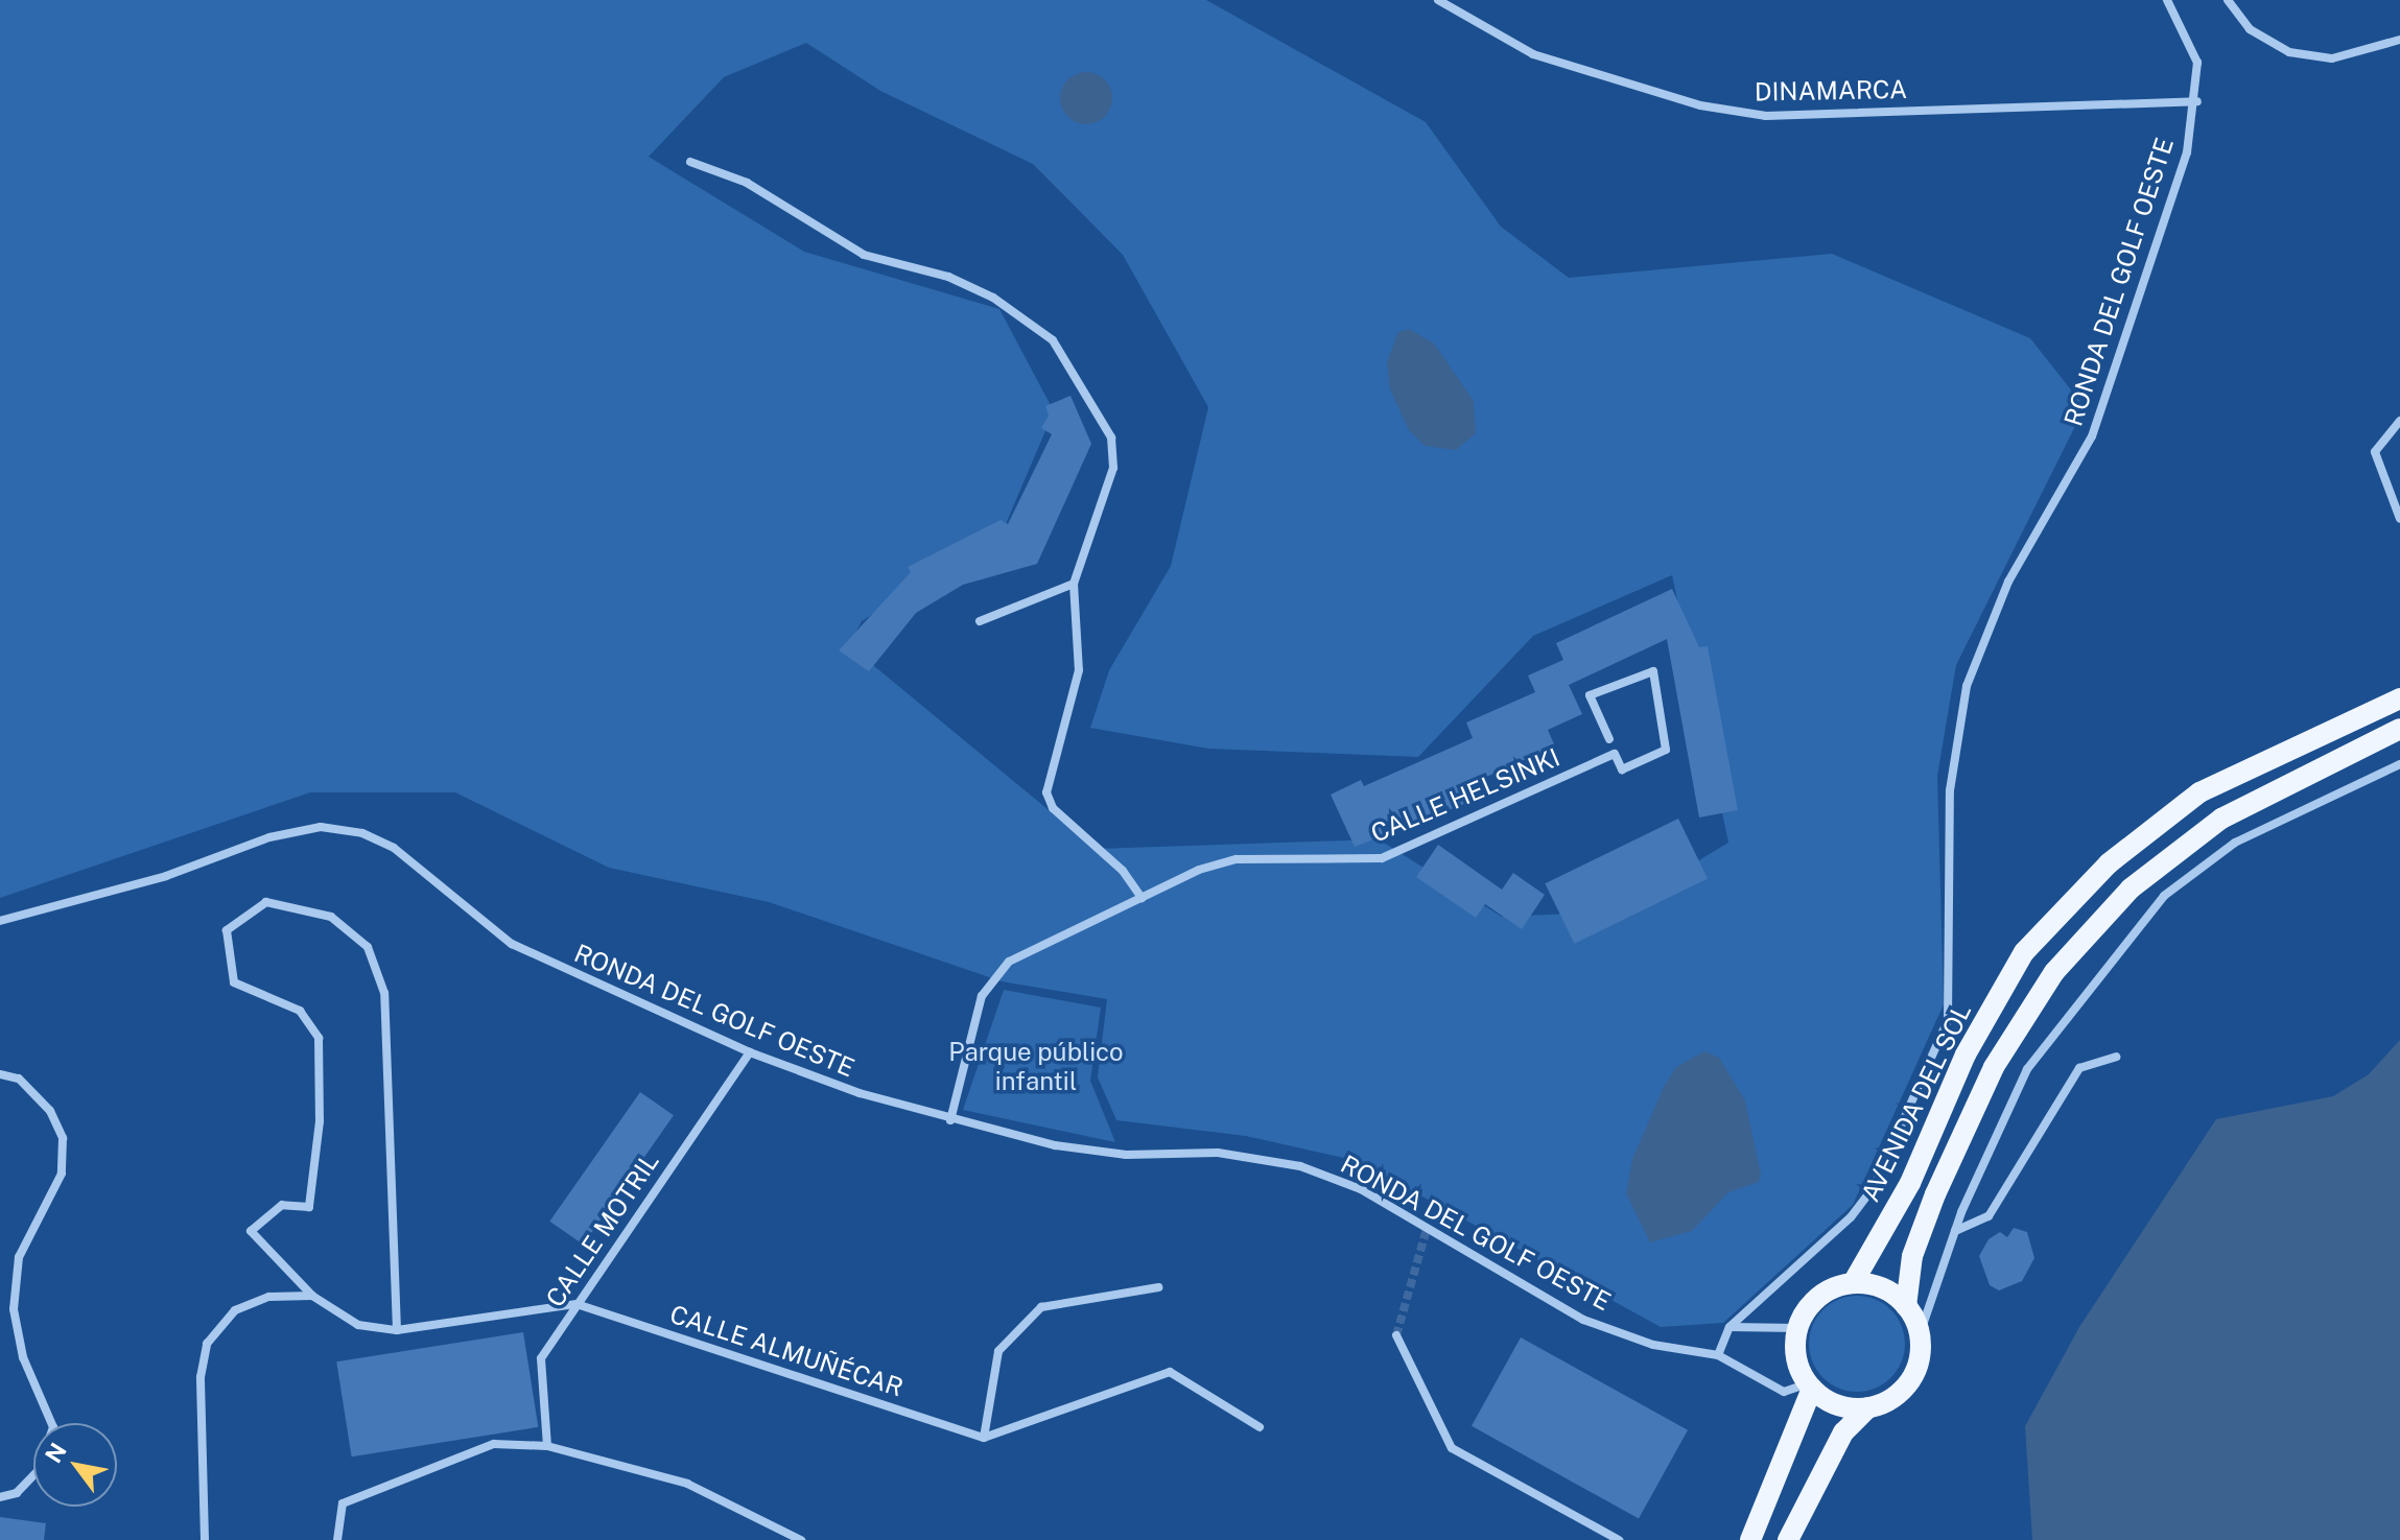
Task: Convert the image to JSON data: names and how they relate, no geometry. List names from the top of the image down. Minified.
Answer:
{"streets":{"main road":["AVENIDA DEL SOL"],"street":["DINAMARCA","RONDA DEL GOLF OESTE","CALLE HELSINKI","CALLE MOTRIL","CALLE ALMUÑÉCAR"]},"crossings":[["DINAMARCA","RONDA DEL GOLF OESTE"],["RONDA DEL GOLF OESTE","CALLE HELSINKI"],["RONDA DEL GOLF OESTE","AVENIDA DEL SOL"],["RONDA DEL GOLF OESTE","CALLE MOTRIL"],["CALLE MOTRIL","CALLE ALMUÑÉCAR"]],"parks":["Parque público infantil"],"north":"top left"}
